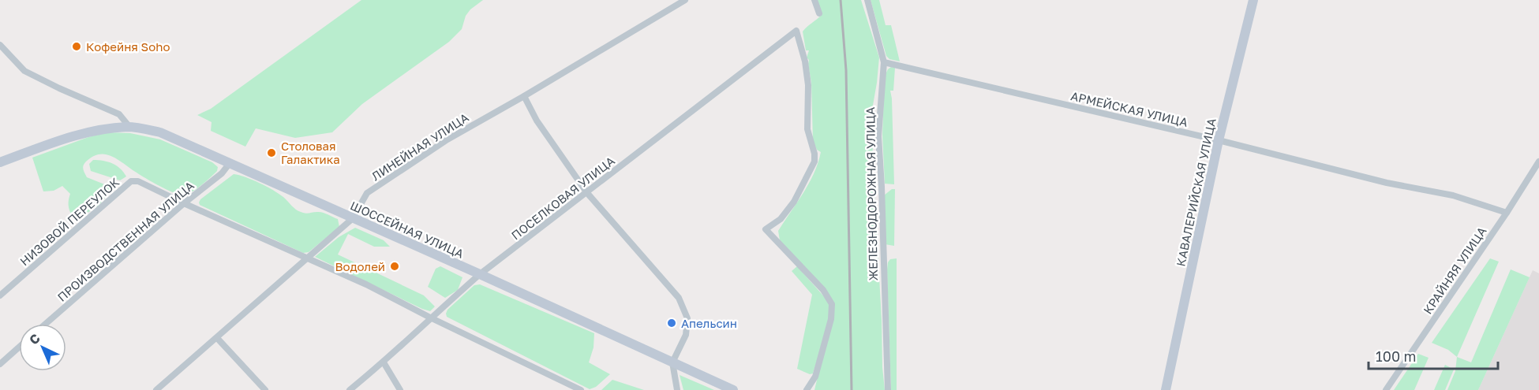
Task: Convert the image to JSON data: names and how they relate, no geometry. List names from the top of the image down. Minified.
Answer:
{"streets":{"main road":["КАВАЛЕРИЙСКАЯ УЛИЦА","ШОССЕЙНАЯ УЛИЦА"],"street":["АРМЕЙСКАЯ УЛИЦА","ЛИНЕЙНАЯ УЛИЦА","ЖЕЛЕЗНОДОРОЖНАЯ УЛИЦА","ПОСЕЛКОВАЯ УЛИЦА","НИЗОВОЙ ПЕРЕУЛОК","ПРОИЗВОДСТВЕННАЯ УЛИЦА","КРАЙНЯЯ УЛИЦА"]},"crossings":[["АРМЕЙСКАЯ УЛИЦА","КАВАЛЕРИЙСКАЯ УЛИЦА"],["АРМЕЙСКАЯ УЛИЦА","ЖЕЛЕЗНОДОРОЖНАЯ УЛИЦА"],["АРМЕЙСКАЯ УЛИЦА","КРАЙНЯЯ УЛИЦА"],["ЛИНЕЙНАЯ УЛИЦА","ШОССЕЙНАЯ УЛИЦА"],["ПОСЕЛКОВАЯ УЛИЦА","ШОССЕЙНАЯ УЛИЦА"],["НИЗОВОЙ ПЕРЕУЛОК","ПРОИЗВОДСТВЕННАЯ УЛИЦА"],["ШОССЕЙНАЯ УЛИЦА","ПРОИЗВОДСТВЕННАЯ УЛИЦА"]],"places":["Кофейня Soho","Столовая Галактика","Водолей","Апельсин"],"scale_bar":"100 m","north":"top left"}
